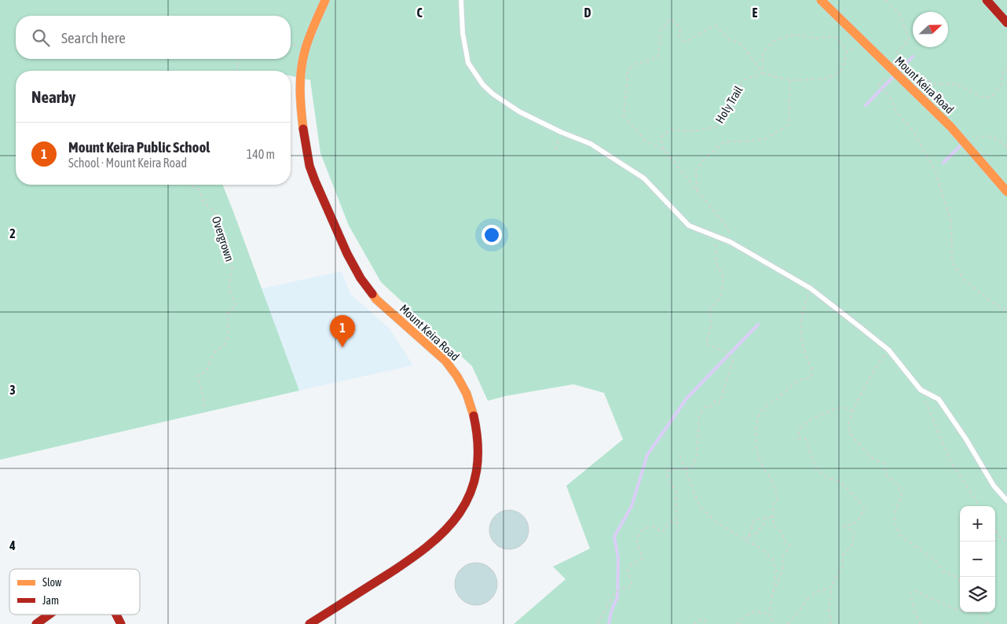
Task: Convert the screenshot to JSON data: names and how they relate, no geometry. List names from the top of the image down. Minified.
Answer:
{"streets":{"main road":["Mount Keira Road"],"path":["Holy Trail","Overgrown"]},"legend":["Slow","Jam"],"north":"right","page":{"search":"Search here","heading":"Nearby","list":[{"mark":"1","name":"Mount Keira Public School","note":"School · Mount Keira Road","value":"140 m"}],"pins":"1","map_buttons":["+","−"]},"grid":{"columns":["C","D","E"],"rows":["2","3","4"]}}
